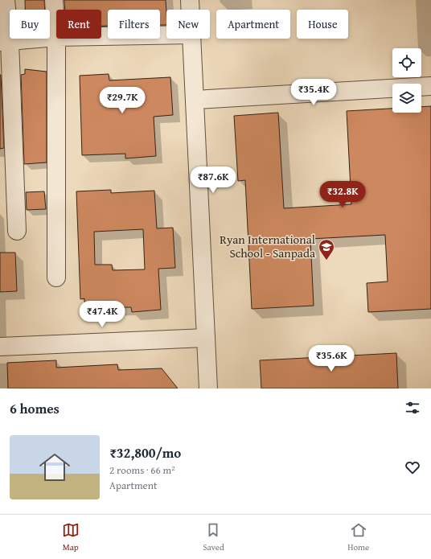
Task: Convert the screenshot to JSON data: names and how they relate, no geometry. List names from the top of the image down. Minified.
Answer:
{"places":{"school or university":["Ryan International School - Sanpada"]},"page":{"chip":["Buy","Rent","Filters","New","Apartment","House"],"price":["₹35.4K","₹29.7K","₹87.6K","₹32.8K","₹47.4K","₹35.6K"],"heading":"6 homes","list":[{"name":"₹32,800/mo","note":"2 rooms · 66 m² · Apartment"}],"tabs":["Map","Saved","Home"]}}
